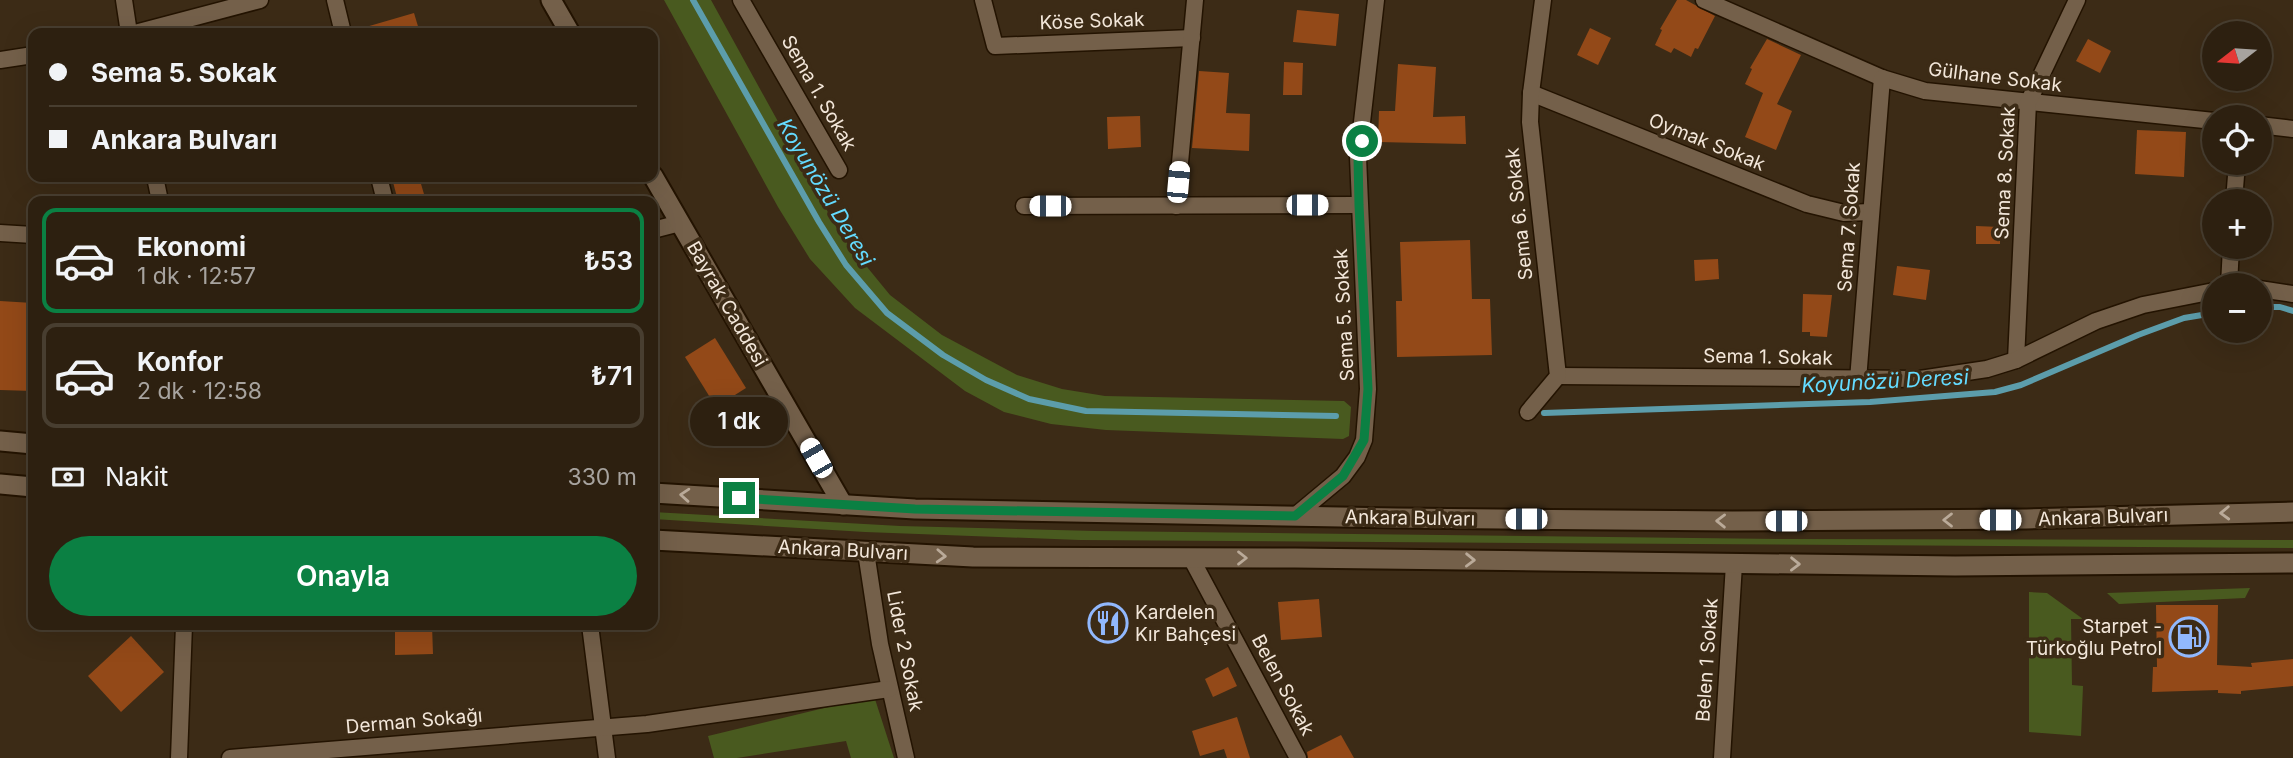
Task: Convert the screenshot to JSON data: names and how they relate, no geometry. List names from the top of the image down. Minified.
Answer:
{"streets":{"main road":["Bayrak Caddesi","Ankara Bulvarı"],"street":["Köse Sokak","Gülhane Sokak","Sema 1. Sokak","Oymak Sokak","Sema 8. Sokak","Sema 6. Sokak","Sema 7. Sokak","Sema 5. Sokak","Lider 2 Sokak","Belen 1 Sokak","Belen Sokak","Derman Sokağı"]},"crossings":[["Gülhane Sokak","Sema 8. Sokak"],["Gülhane Sokak","Sema 7. Sokak"],["Sema 1. Sokak","Sema 8. Sokak"],["Sema 1. Sokak","Sema 6. Sokak"],["Sema 1. Sokak","Sema 7. Sokak"],["Oymak Sokak","Sema 6. Sokak"],["Oymak Sokak","Sema 7. Sokak"],["Bayrak Caddesi","Ankara Bulvarı"],["Sema 5. Sokak","Ankara Bulvarı"],["Ankara Bulvarı","Lider 2 Sokak"],["Ankara Bulvarı","Belen 1 Sokak"],["Ankara Bulvarı","Belen Sokak"],["Lider 2 Sokak","Derman Sokağı"]],"water":["Koyunözü Deresi"],"places":{"restaurant":["Kardelen Kır Bahçesi"],"fuel station":["Starpet - Türkoğlu Petrol"]},"north":"left","page":{"map_buttons":["+","−"],"banner":["Sema 5. Sokak","Ankara Bulvarı"],"list":[{"name":"Ekonomi","note":"1 dk · 12:57","value":"₺53"},{"name":"Konfor","note":"2 dk · 12:58","value":"₺71"}],"bubble":"1 dk","pay":["Nakit","330 m"],"buttons":"Onayla"}}
